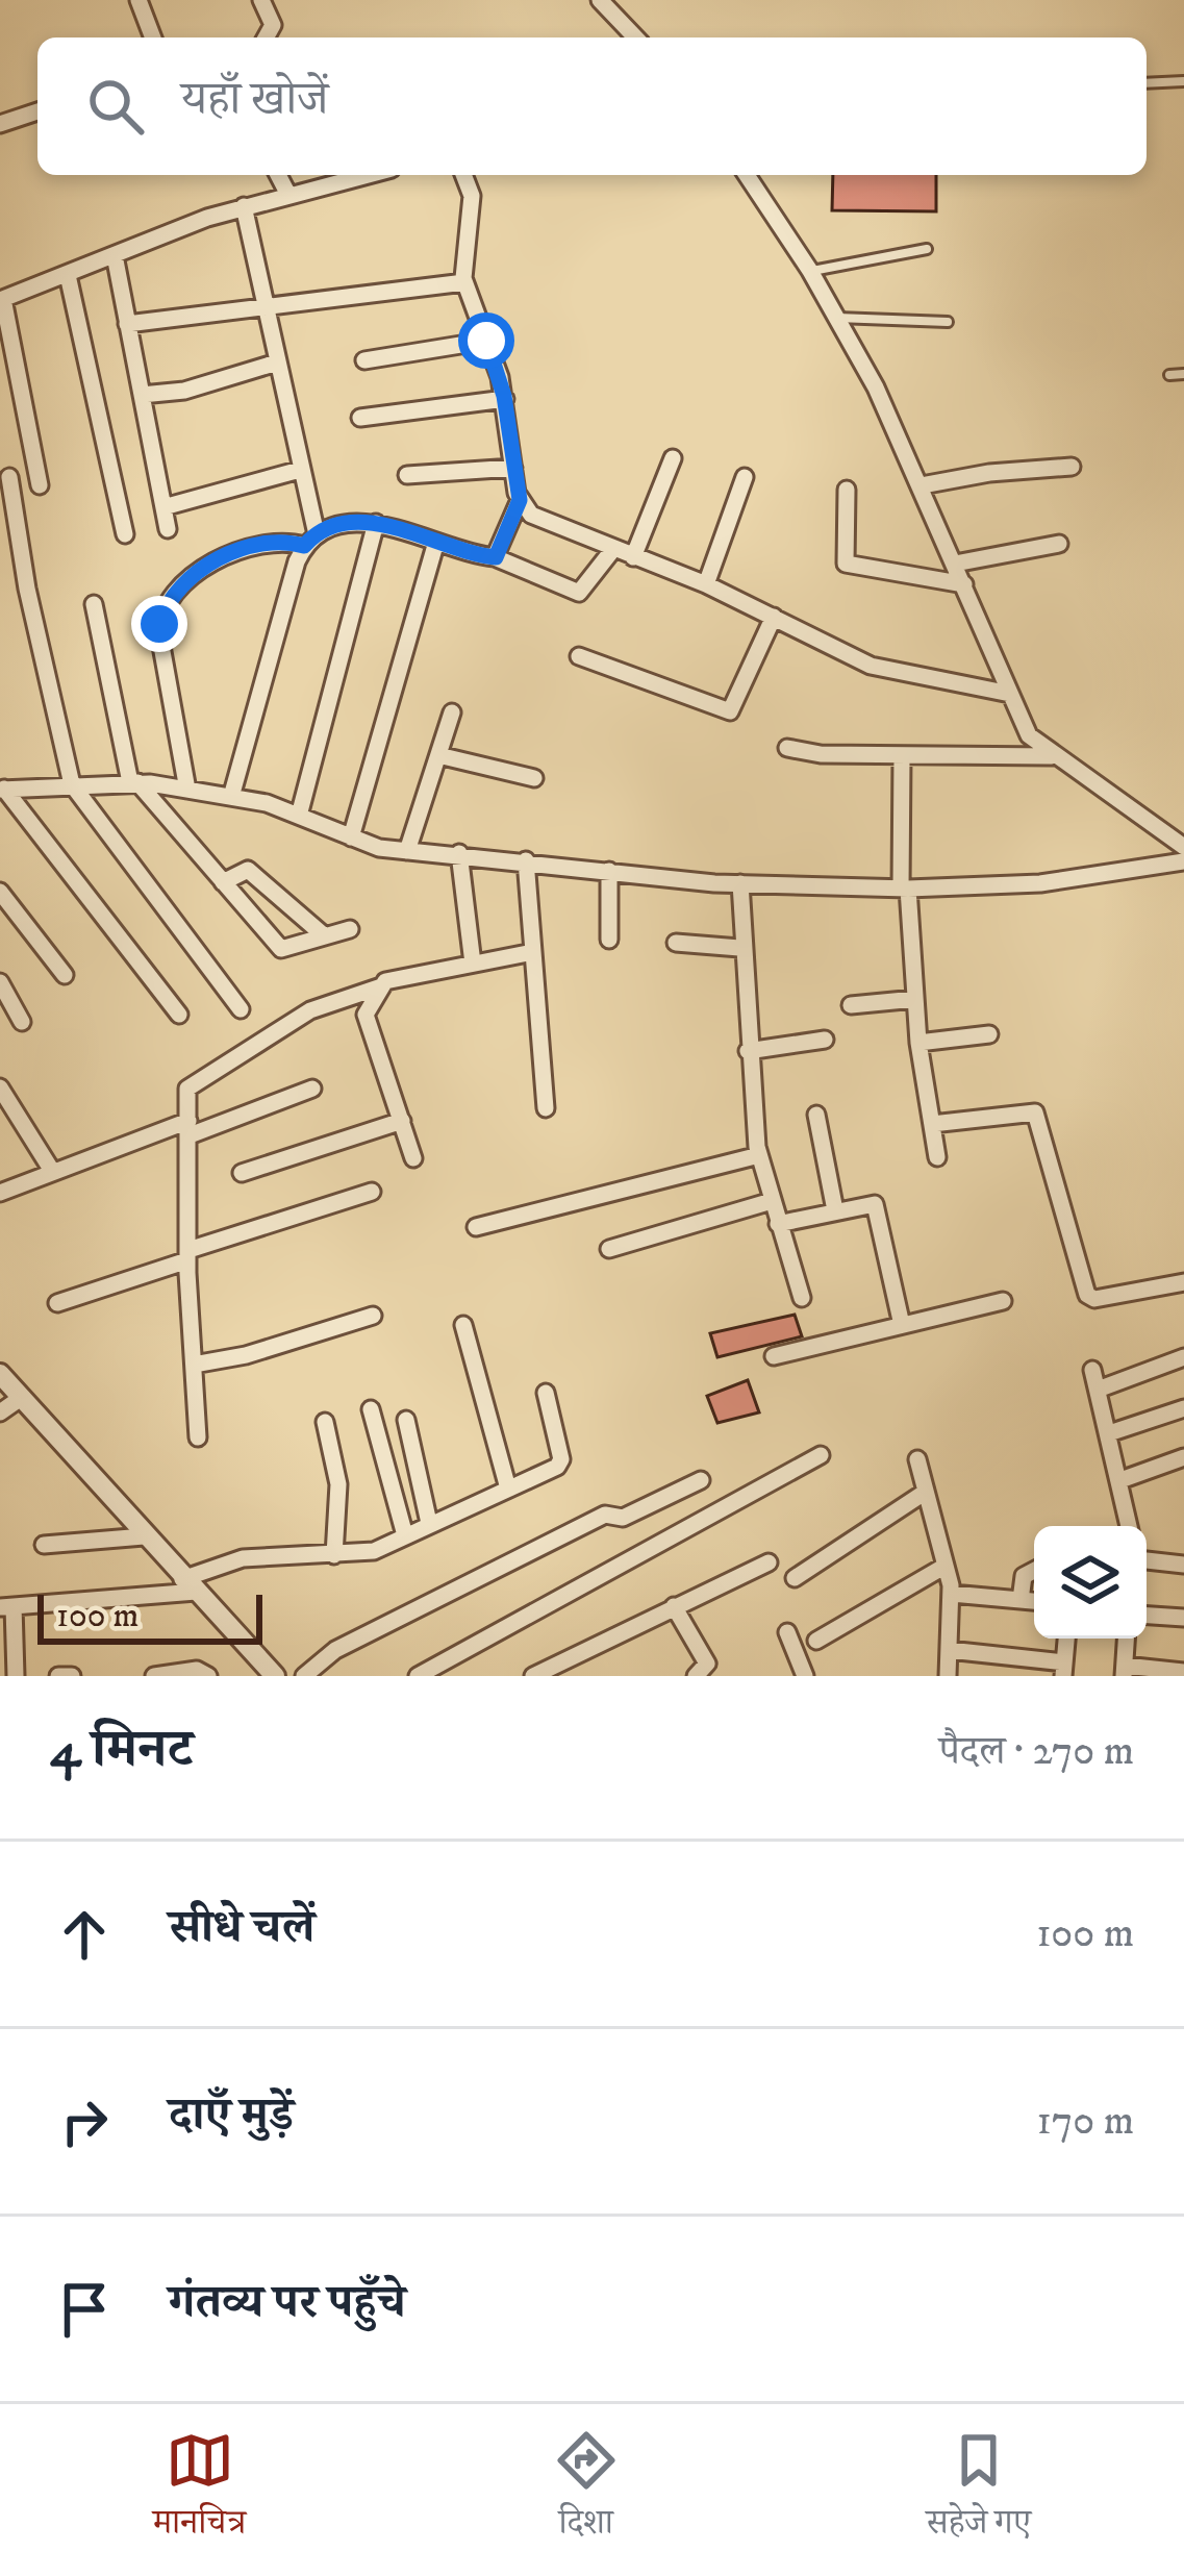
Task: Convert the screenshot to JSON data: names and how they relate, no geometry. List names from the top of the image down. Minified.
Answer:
{"scale_bar":"100 m","page":{"search":"यहाँ खोजें","scale":"100 m","heading":["4 मिनट","पैदल · 270 m"],"list":[["सीधे चलें","100 m"],["दाएँ मुड़ें","170 m"],"गंतव्य पर पहुँचे"],"nav":["मानचित्र","दिशा","सहेजे गए"]}}
